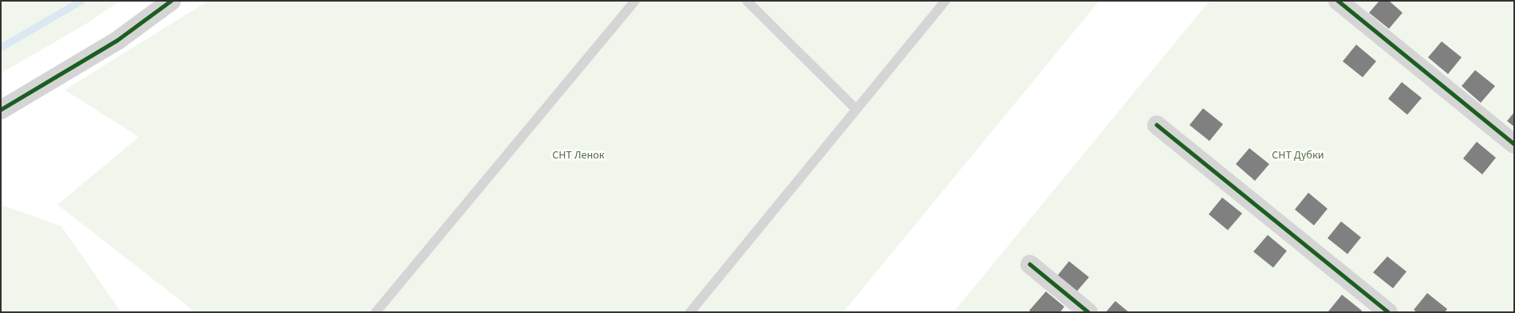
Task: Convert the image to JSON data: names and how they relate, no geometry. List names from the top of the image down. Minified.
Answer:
{"parks":["СНТ Ленок","СНТ Дубки"]}
